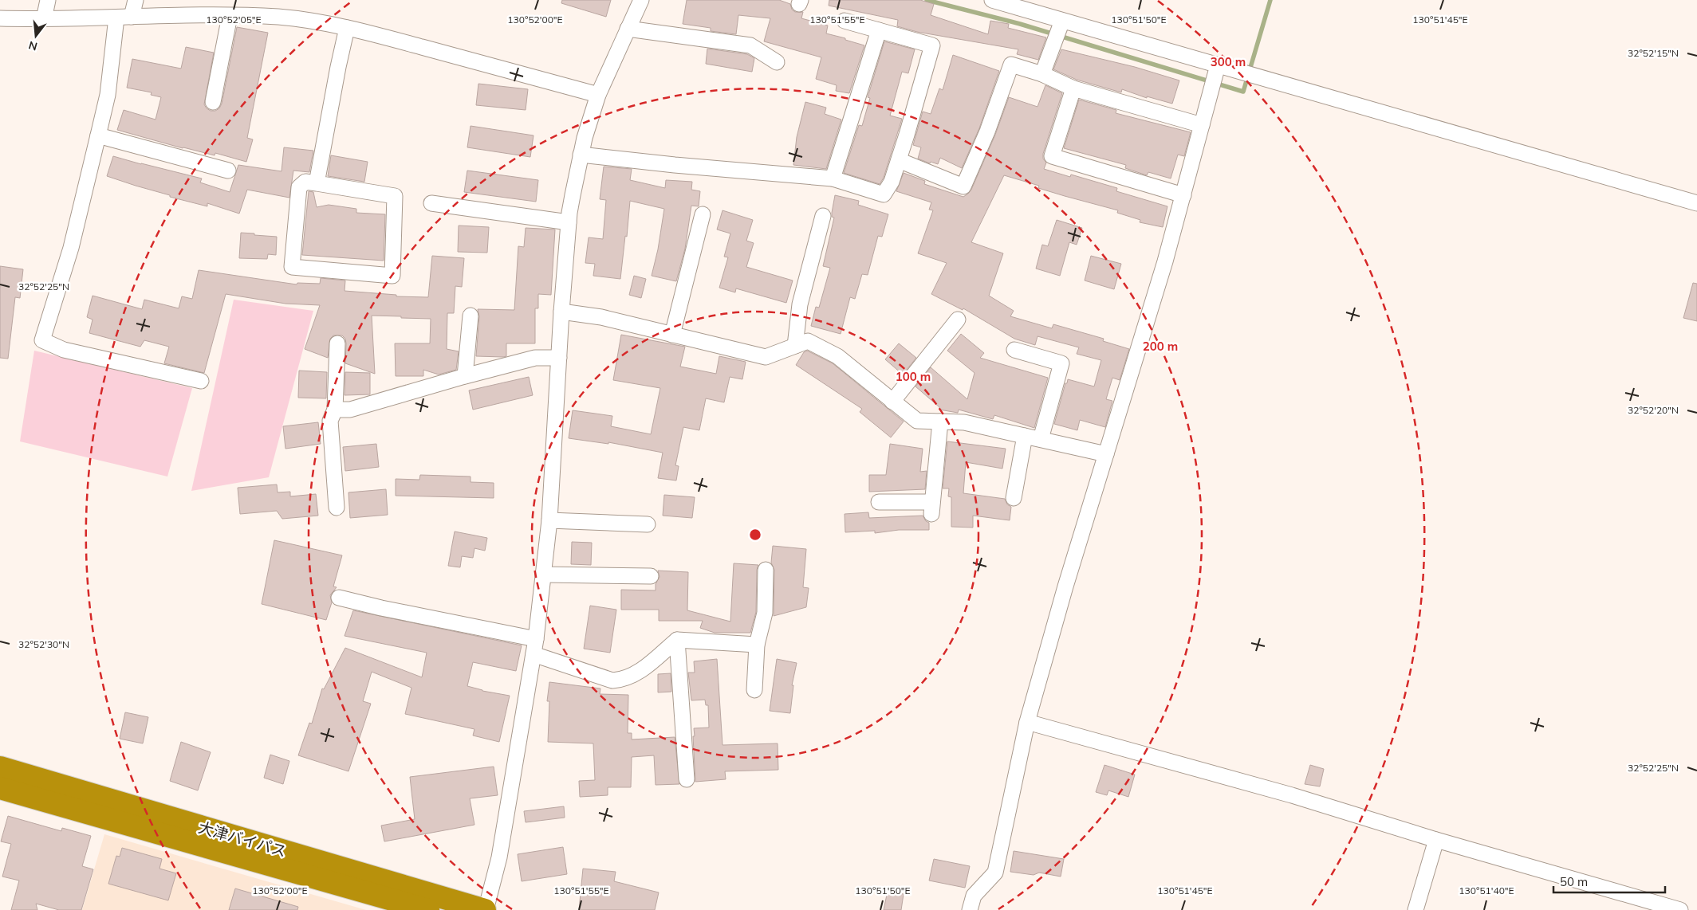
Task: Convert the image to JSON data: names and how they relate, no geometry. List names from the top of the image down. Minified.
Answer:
{"streets":{"highway":["大津バイパス"]},"scale_bar":"50 m","north":"bottom","coordinates":["130°52'05\"E","130°52'00\"E","130°51'55\"E","130°51'50\"E","130°51'45\"E","32°52'15\"N","32°52'25\"N","32°52'20\"N","32°52'30\"N","130°51'40\"E"],"rings":["300 m","200 m","100 m"]}
